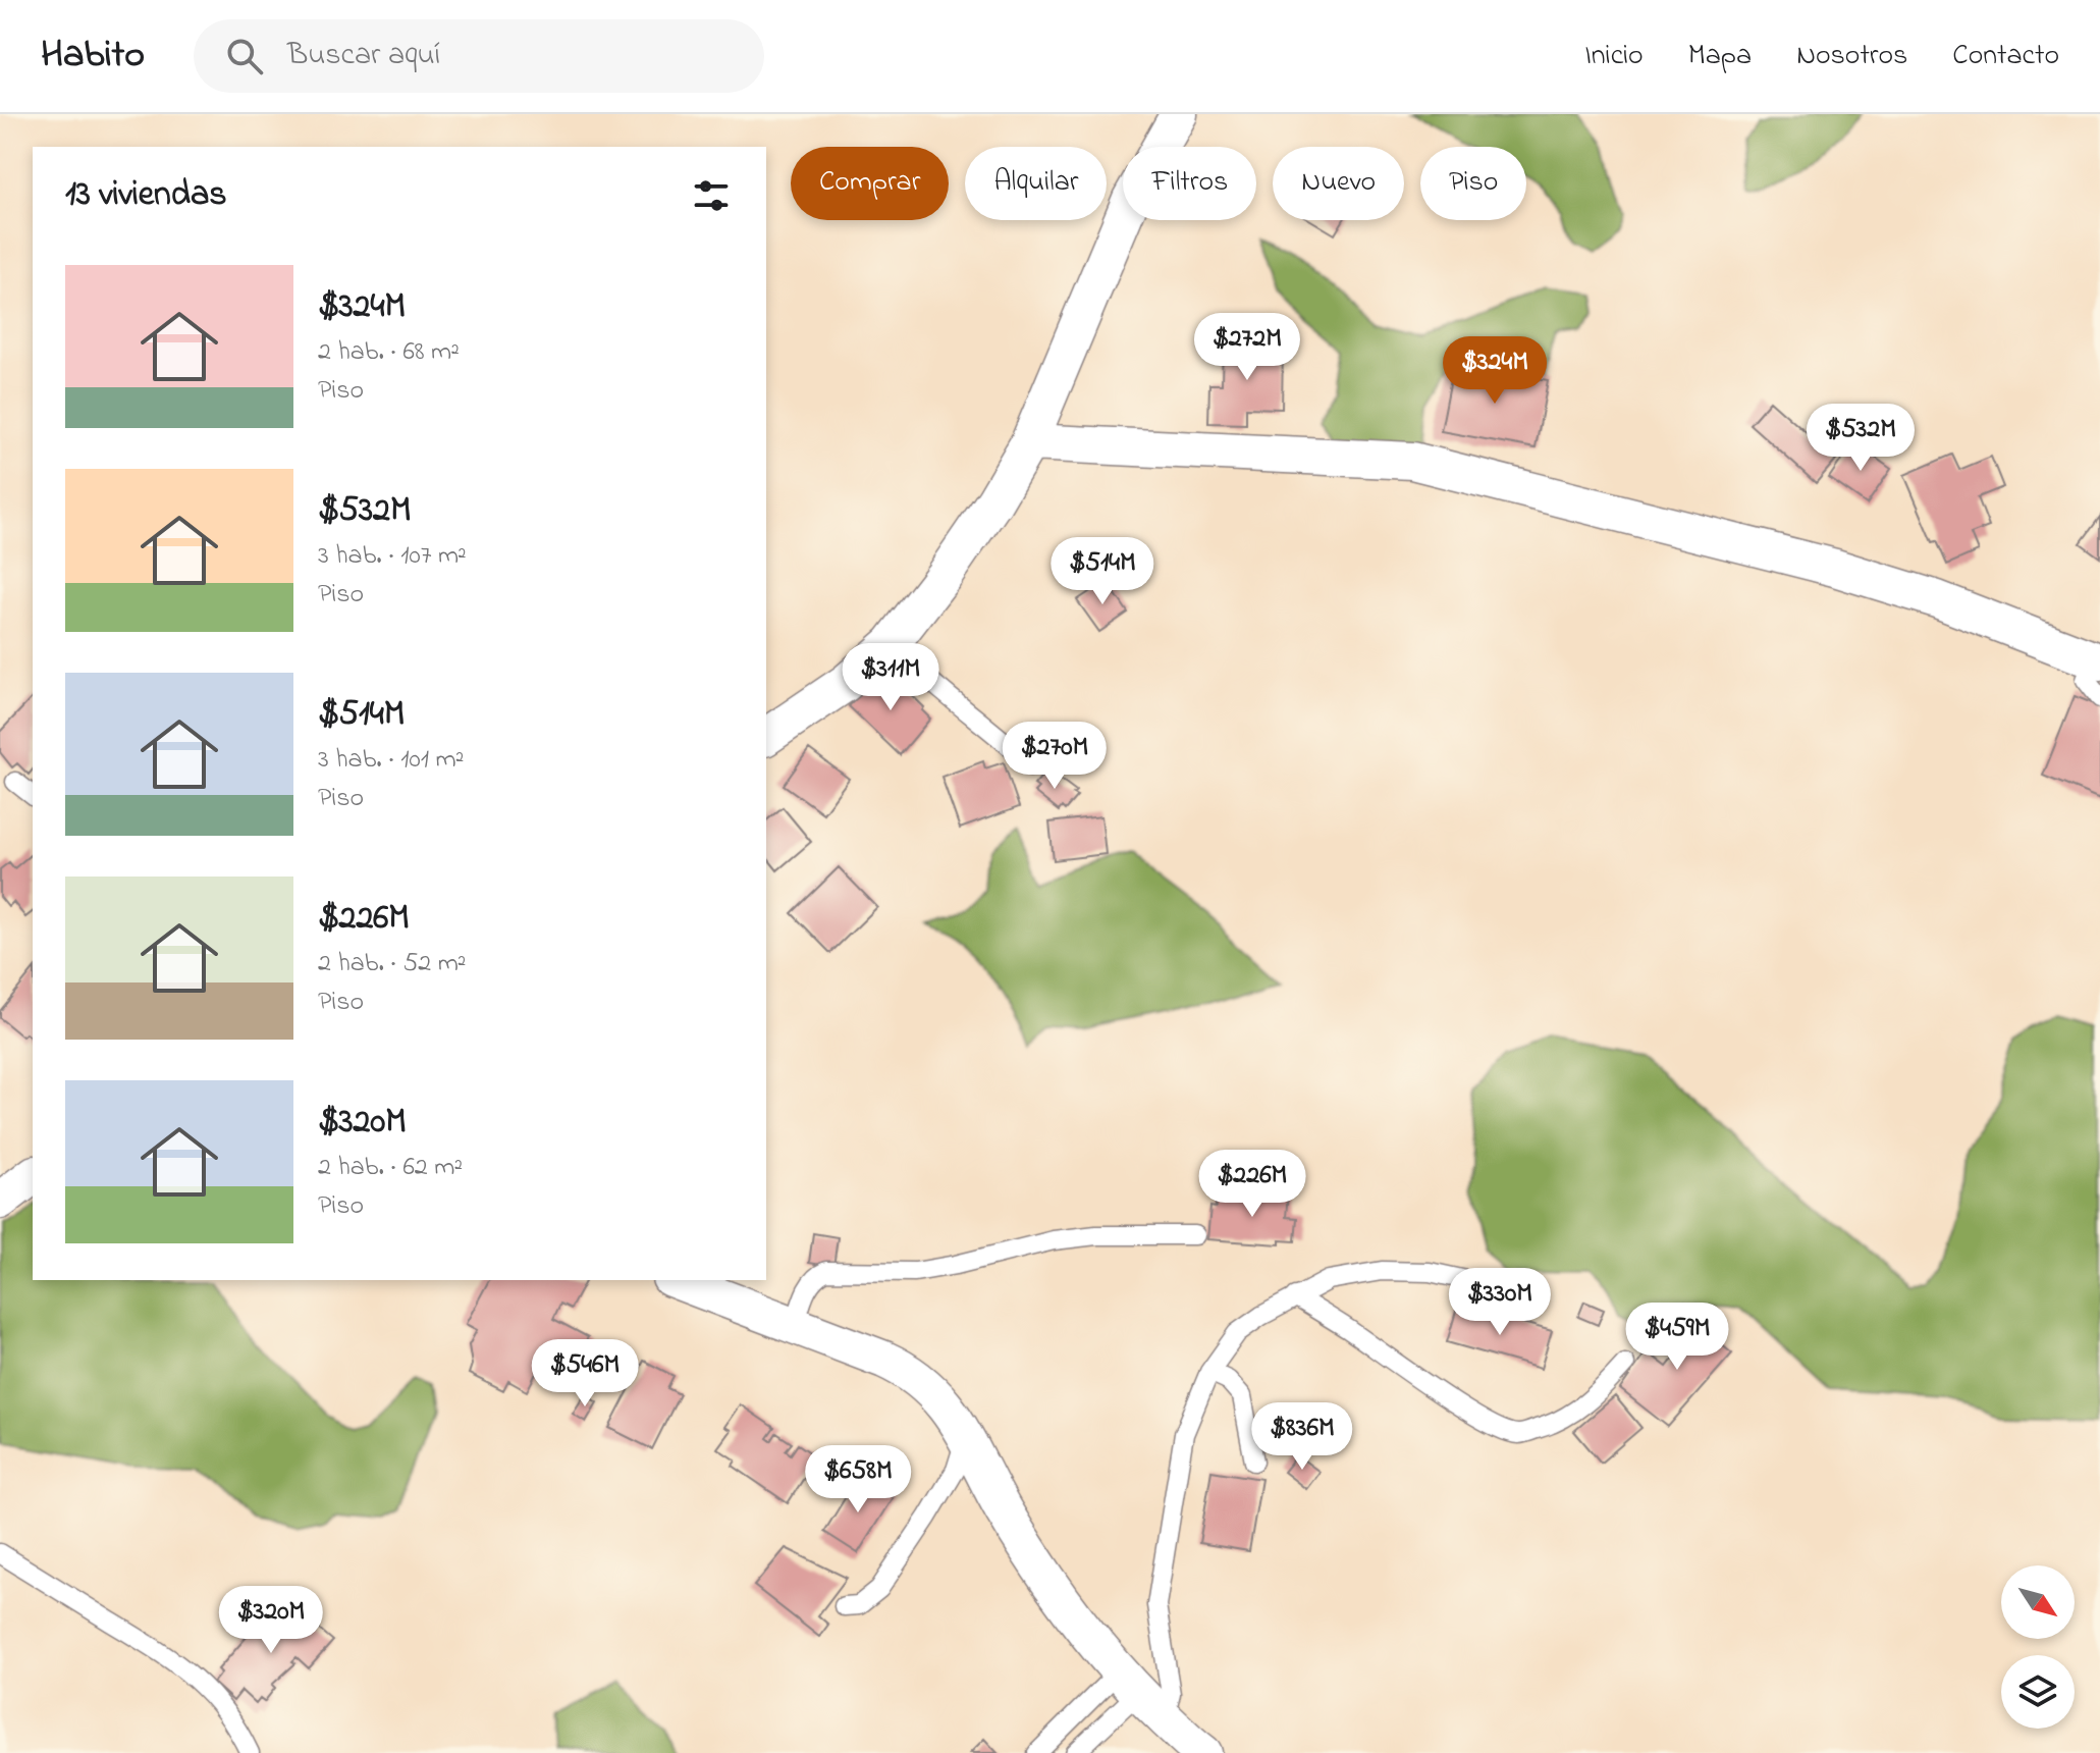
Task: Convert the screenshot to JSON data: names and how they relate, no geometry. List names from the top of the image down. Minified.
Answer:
{"north":"bottom right","page":{"header":"Habito","search":"Buscar aquí","nav":["Inicio","Mapa","Nosotros","Contacto"],"chip":["Comprar","Alquilar","Filtros","Nuevo","Piso"],"heading":"13 viviendas","list":[{"name":"$324M","note":"2 hab. · 68 m² · Piso"},{"name":"$532M","note":"3 hab. · 107 m² · Piso"},{"name":"$514M","note":"3 hab. · 101 m² · Piso"},{"name":"$226M","note":"2 hab. · 52 m² · Piso"},{"name":"$320M","note":"2 hab. · 62 m² · Piso"}],"price":["$272M","$324M","$532M","$514M","$311M","$270M","$226M","$330M","$459M","$546M","$836M","$658M","$320M"]}}
